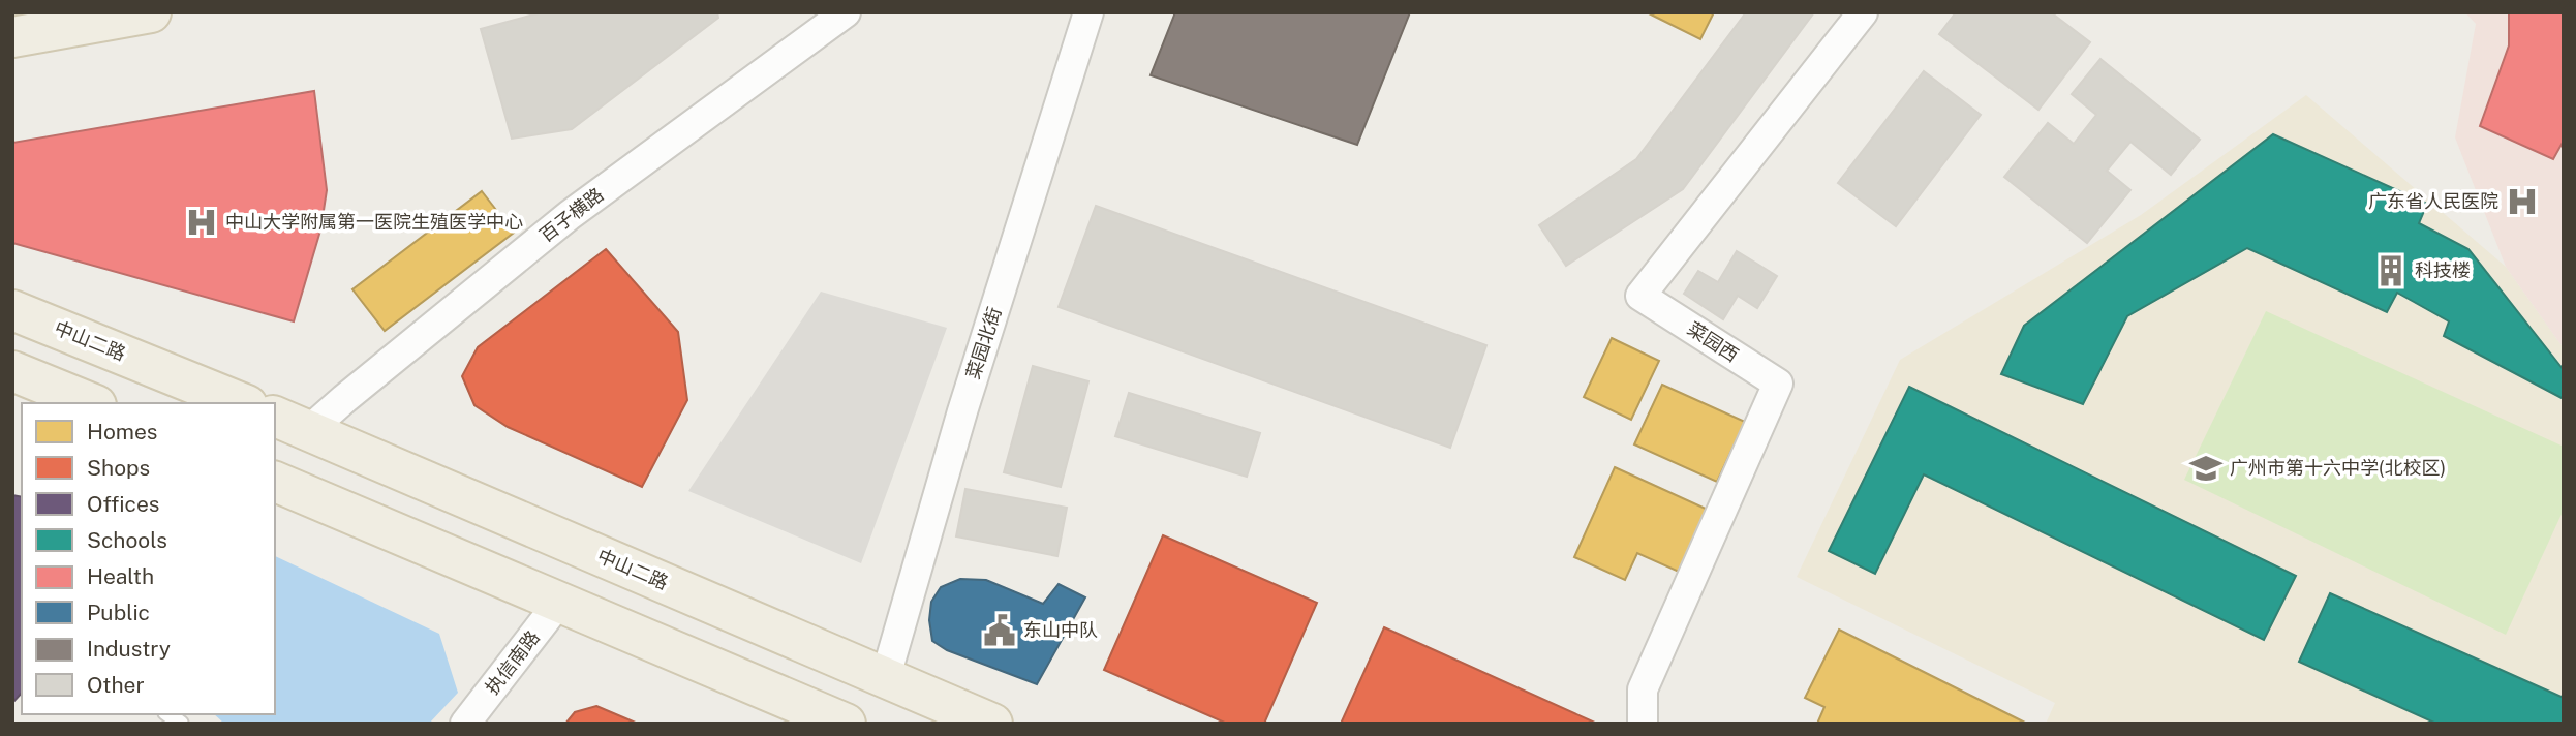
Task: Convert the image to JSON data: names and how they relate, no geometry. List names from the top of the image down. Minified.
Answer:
{"streets":{"main road":["中山二路"],"street":["百子横路","菜园西","菜园北街","执信南路"]},"crossings":[["百子横路","中山二路"],["中山二路","菜园北街"]],"places":{"hospital":["广东省人民医院","中山大学附属第一医院生殖医学中心"],"building":["科技楼"],"school or university":["广州市第十六中学(北校区)"],"public building":["东山中队"]},"legend":["Homes","Shops","Offices","Schools","Health","Public","Industry","Other"]}
